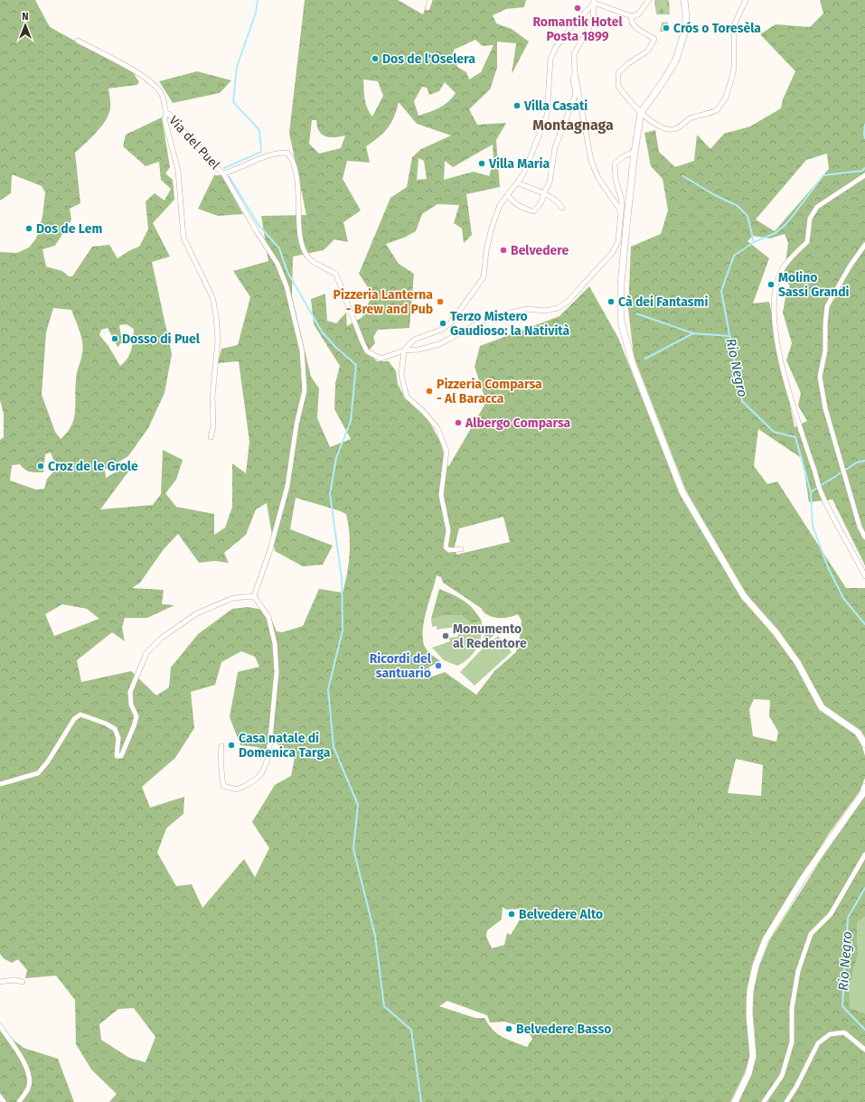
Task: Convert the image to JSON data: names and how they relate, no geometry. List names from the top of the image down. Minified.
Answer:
{"streets":{"street":["Via del Puel"]},"districts":["Montagnaga"],"water":["Rio Negro"],"places":["Romantik Hotel Posta 1899","Crós o Toresèla","Dos de l'Oselera","Villa Casati","Villa Maria","Dos de Lem","Belvedere","Molino Sassi Grandi","Pizzeria Lanterna - Brew and Pub","Cà dei Fantasmi","Terzo Mistero Gaudioso: la Natività","Dosso di Puel","Pizzeria Comparsa - Al Baracca","Albergo Comparsa","Croz de le Grole","Monumento al Redentore","Ricordi del santuario","Casa natale di Domenica Targa","Belvedere Alto","Belvedere Basso"],"north":"top"}
